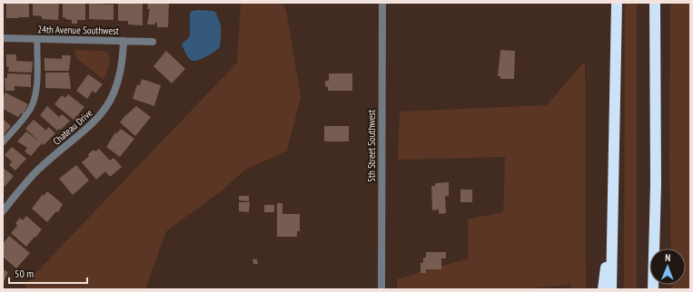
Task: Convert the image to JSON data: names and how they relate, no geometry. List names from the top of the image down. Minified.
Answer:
{"streets":{"street":["24th Avenue Southwest","Chateau Drive","5th Street Southwest"]},"crossings":[["24th Avenue Southwest","Chateau Drive"]],"scale_bar":"50 m","north":"top"}
